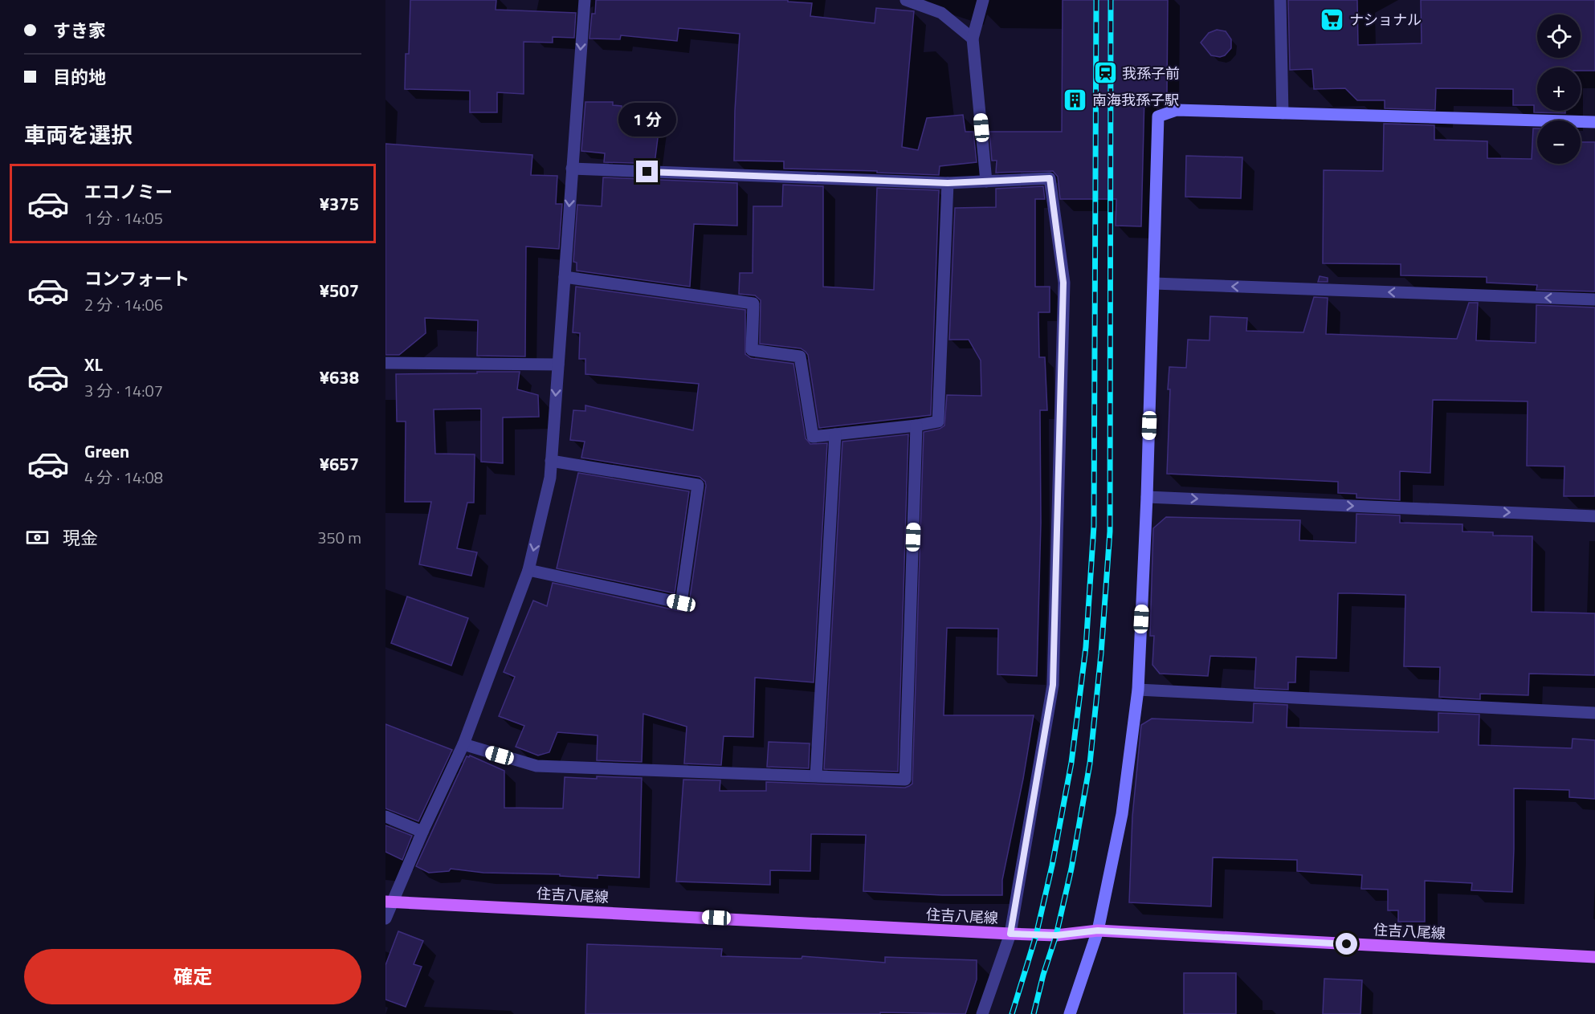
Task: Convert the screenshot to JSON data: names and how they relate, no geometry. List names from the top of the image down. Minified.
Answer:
{"streets":{"main road":["住吉八尾線"]},"places":{"supermarket":["ナショナル"],"station":["我孫子前"],"building":["南海我孫子駅"]},"page":{"banner":["すき家","目的地"],"map_buttons":["+","−"],"bubble":"1 分","heading":"車両を選択","list":[{"name":"エコノミー","note":"1 分 · 14:05","value":"¥375"},{"name":"コンフォート","note":"2 分 · 14:06","value":"¥507"},{"name":"XL","note":"3 分 · 14:07","value":"¥638"},{"name":"Green","note":"4 分 · 14:08","value":"¥657"}],"pay":["現金","350 m"],"buttons":"確定"}}
